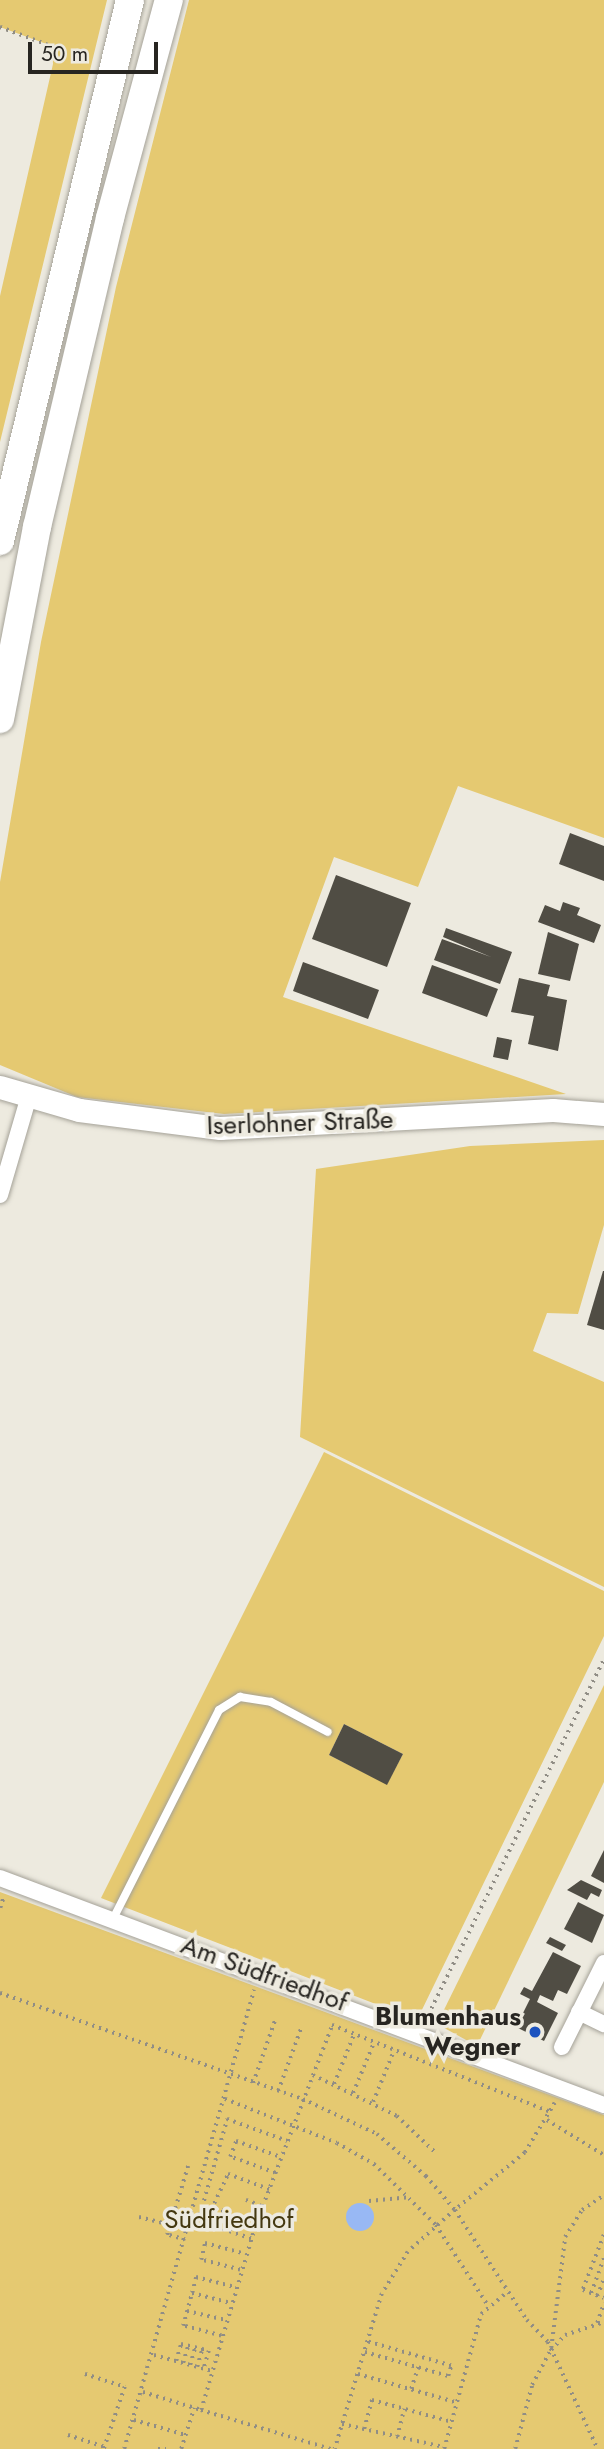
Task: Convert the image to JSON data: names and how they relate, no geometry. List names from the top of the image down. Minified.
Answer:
{"streets":{"main road":["Iserlohner Straße"],"street":["Am Südfriedhof"]},"parks":["Südfriedhof"],"places":["Blumenhaus Wegner"],"scale_bar":"50 m"}
